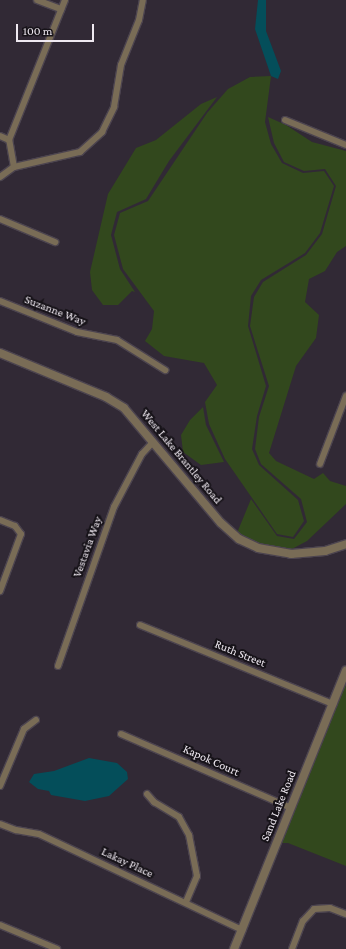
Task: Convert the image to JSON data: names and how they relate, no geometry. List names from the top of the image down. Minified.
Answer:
{"streets":{"street":["Suzanne Way","West Lake Brantley Road","Vestavia Way","Ruth Street","Kapok Court","Sand Lake Road","Lakay Place"]},"crossings":[["West Lake Brantley Road","Vestavia Way"],["Ruth Street","Sand Lake Road"],["Kapok Court","Sand Lake Road"],["Sand Lake Road","Lakay Place"]],"scale_bar":"100 m"}
